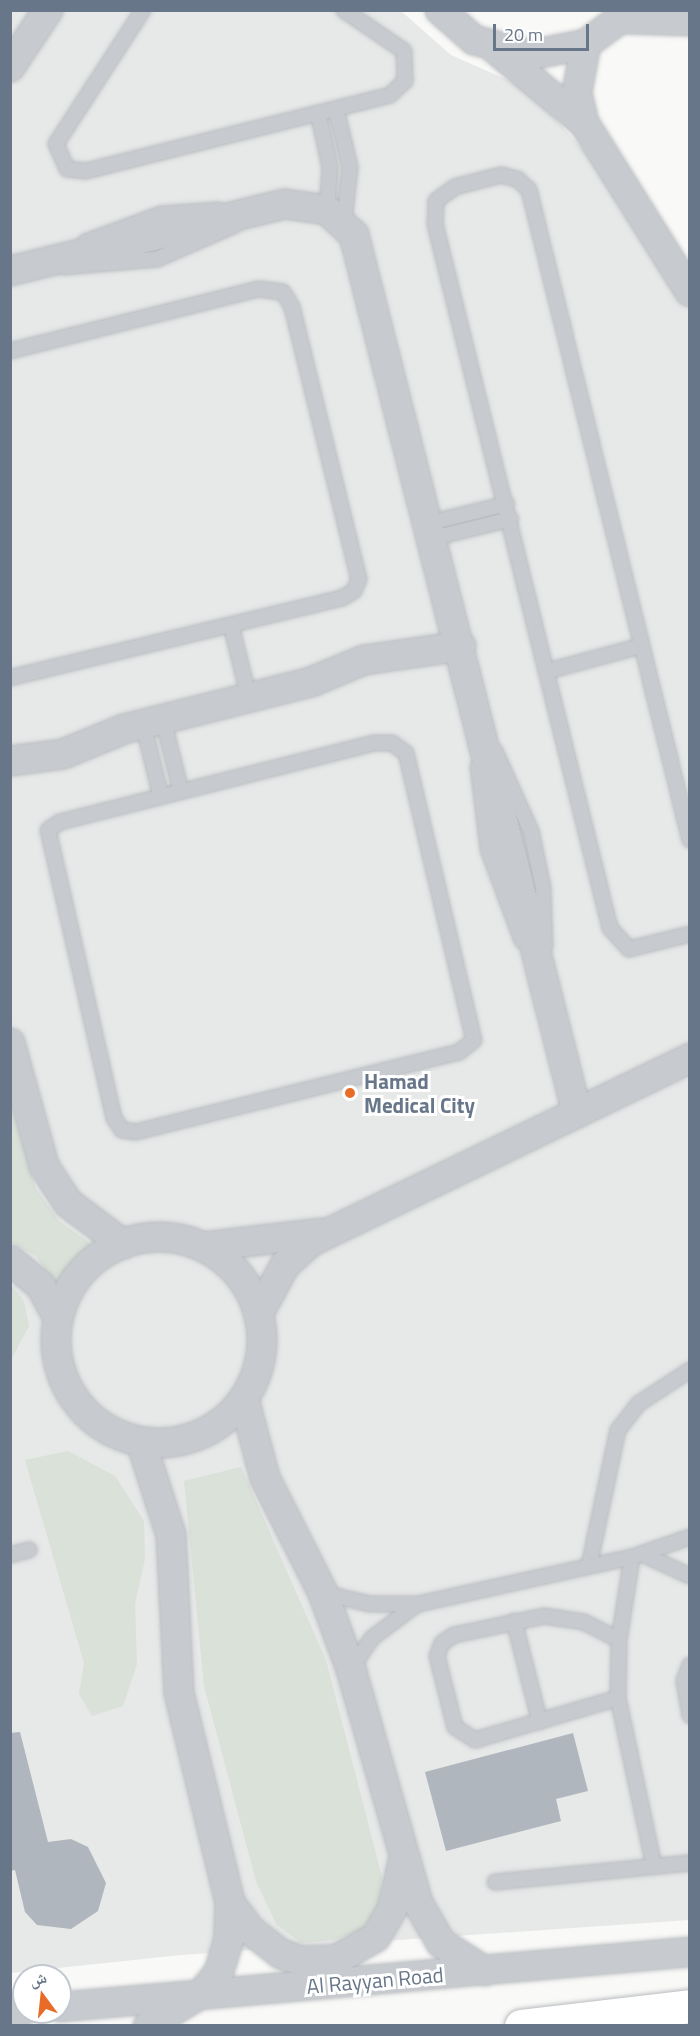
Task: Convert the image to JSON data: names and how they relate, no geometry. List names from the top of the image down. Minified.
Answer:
{"streets":{"street":["Al Rayyan Road"]},"places":["Hamad Medical City"],"scale_bar":"20 m","north":"top"}
